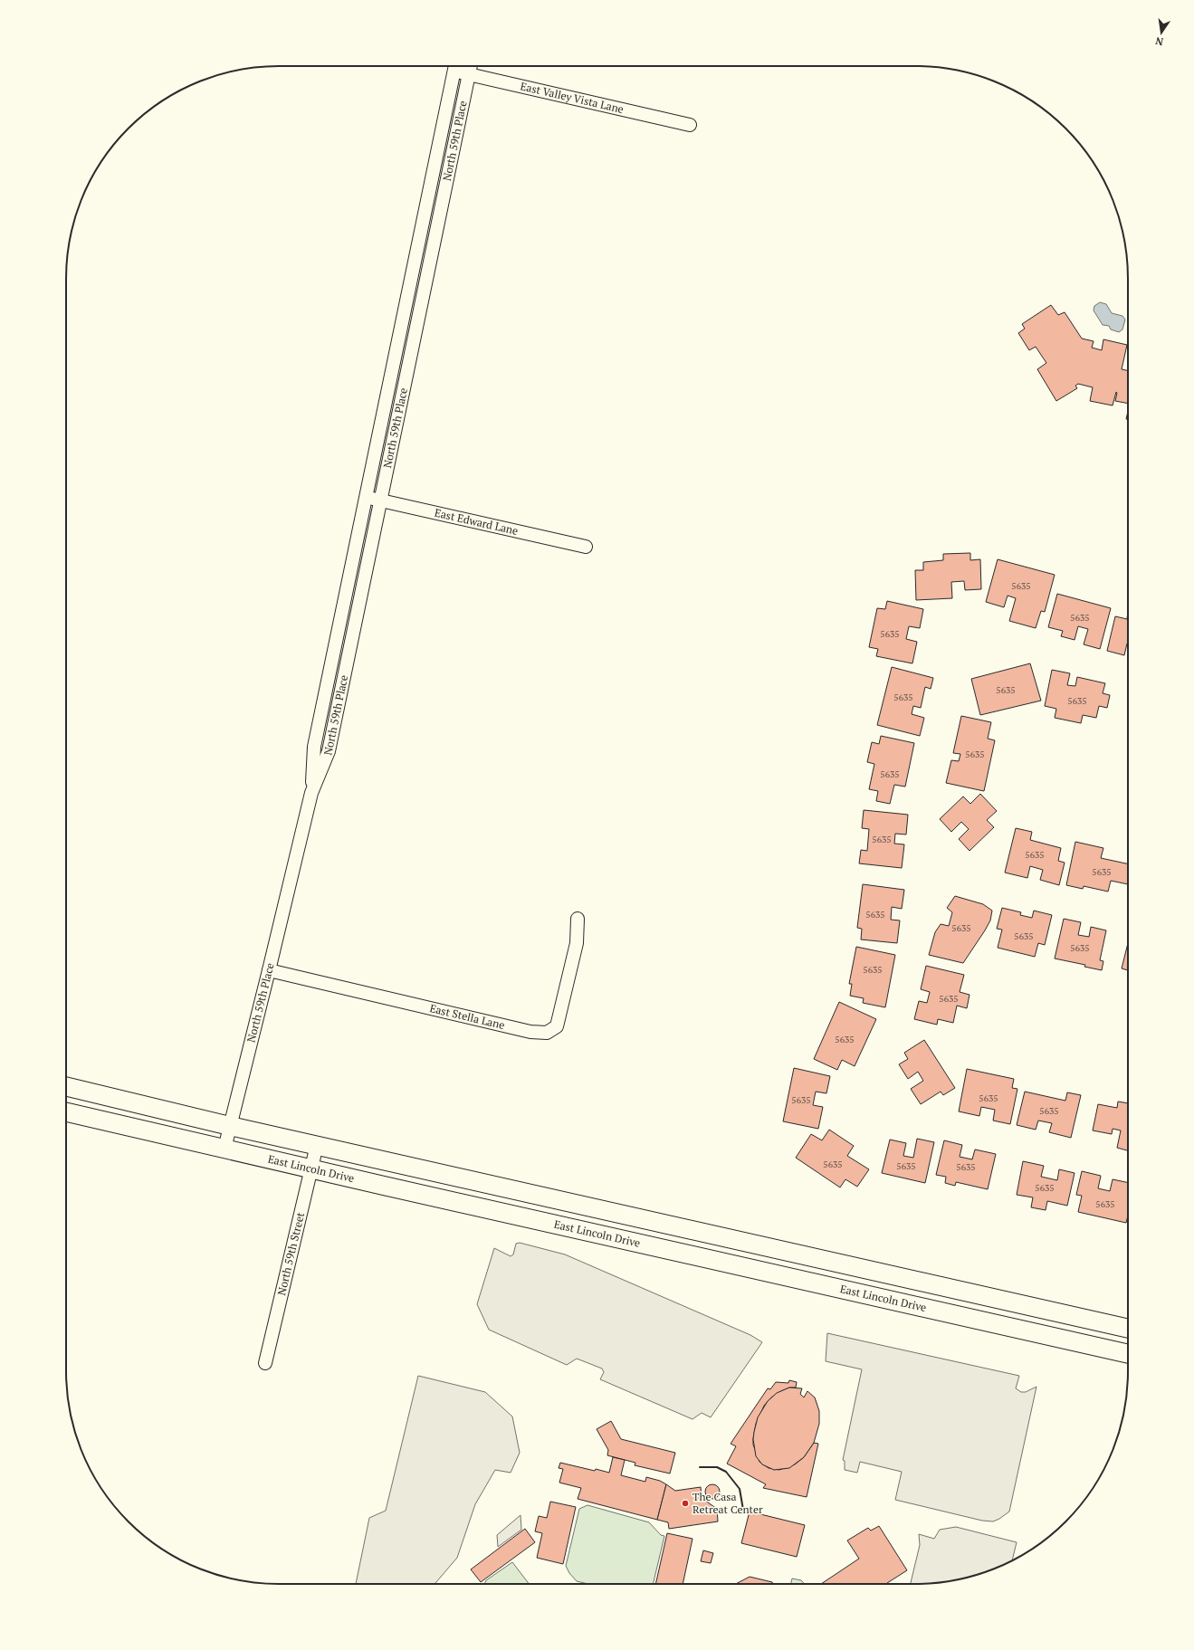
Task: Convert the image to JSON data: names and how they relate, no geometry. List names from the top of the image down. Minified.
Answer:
{"streets":{"main road":["East Lincoln Drive"],"street":["East Valley Vista Lane","North 59th Place","East Edward Lane","East Stella Lane","North 59th Street"]},"crossings":[["East Valley Vista Lane","North 59th Place"],["North 59th Place","East Edward Lane"],["North 59th Place","East Stella Lane"],["North 59th Place","East Lincoln Drive"],["East Lincoln Drive","North 59th Street"]],"places":["The Casa Retreat Center"],"house_numbers":["5635","5635","5635","5635","5635","5635","5635","5635","5635","5635","5635","5635","5635","5635","5635","5635","5635","5635","5635","5635","5635","5635","5635","5635","5635","5635"],"north":"bottom"}
